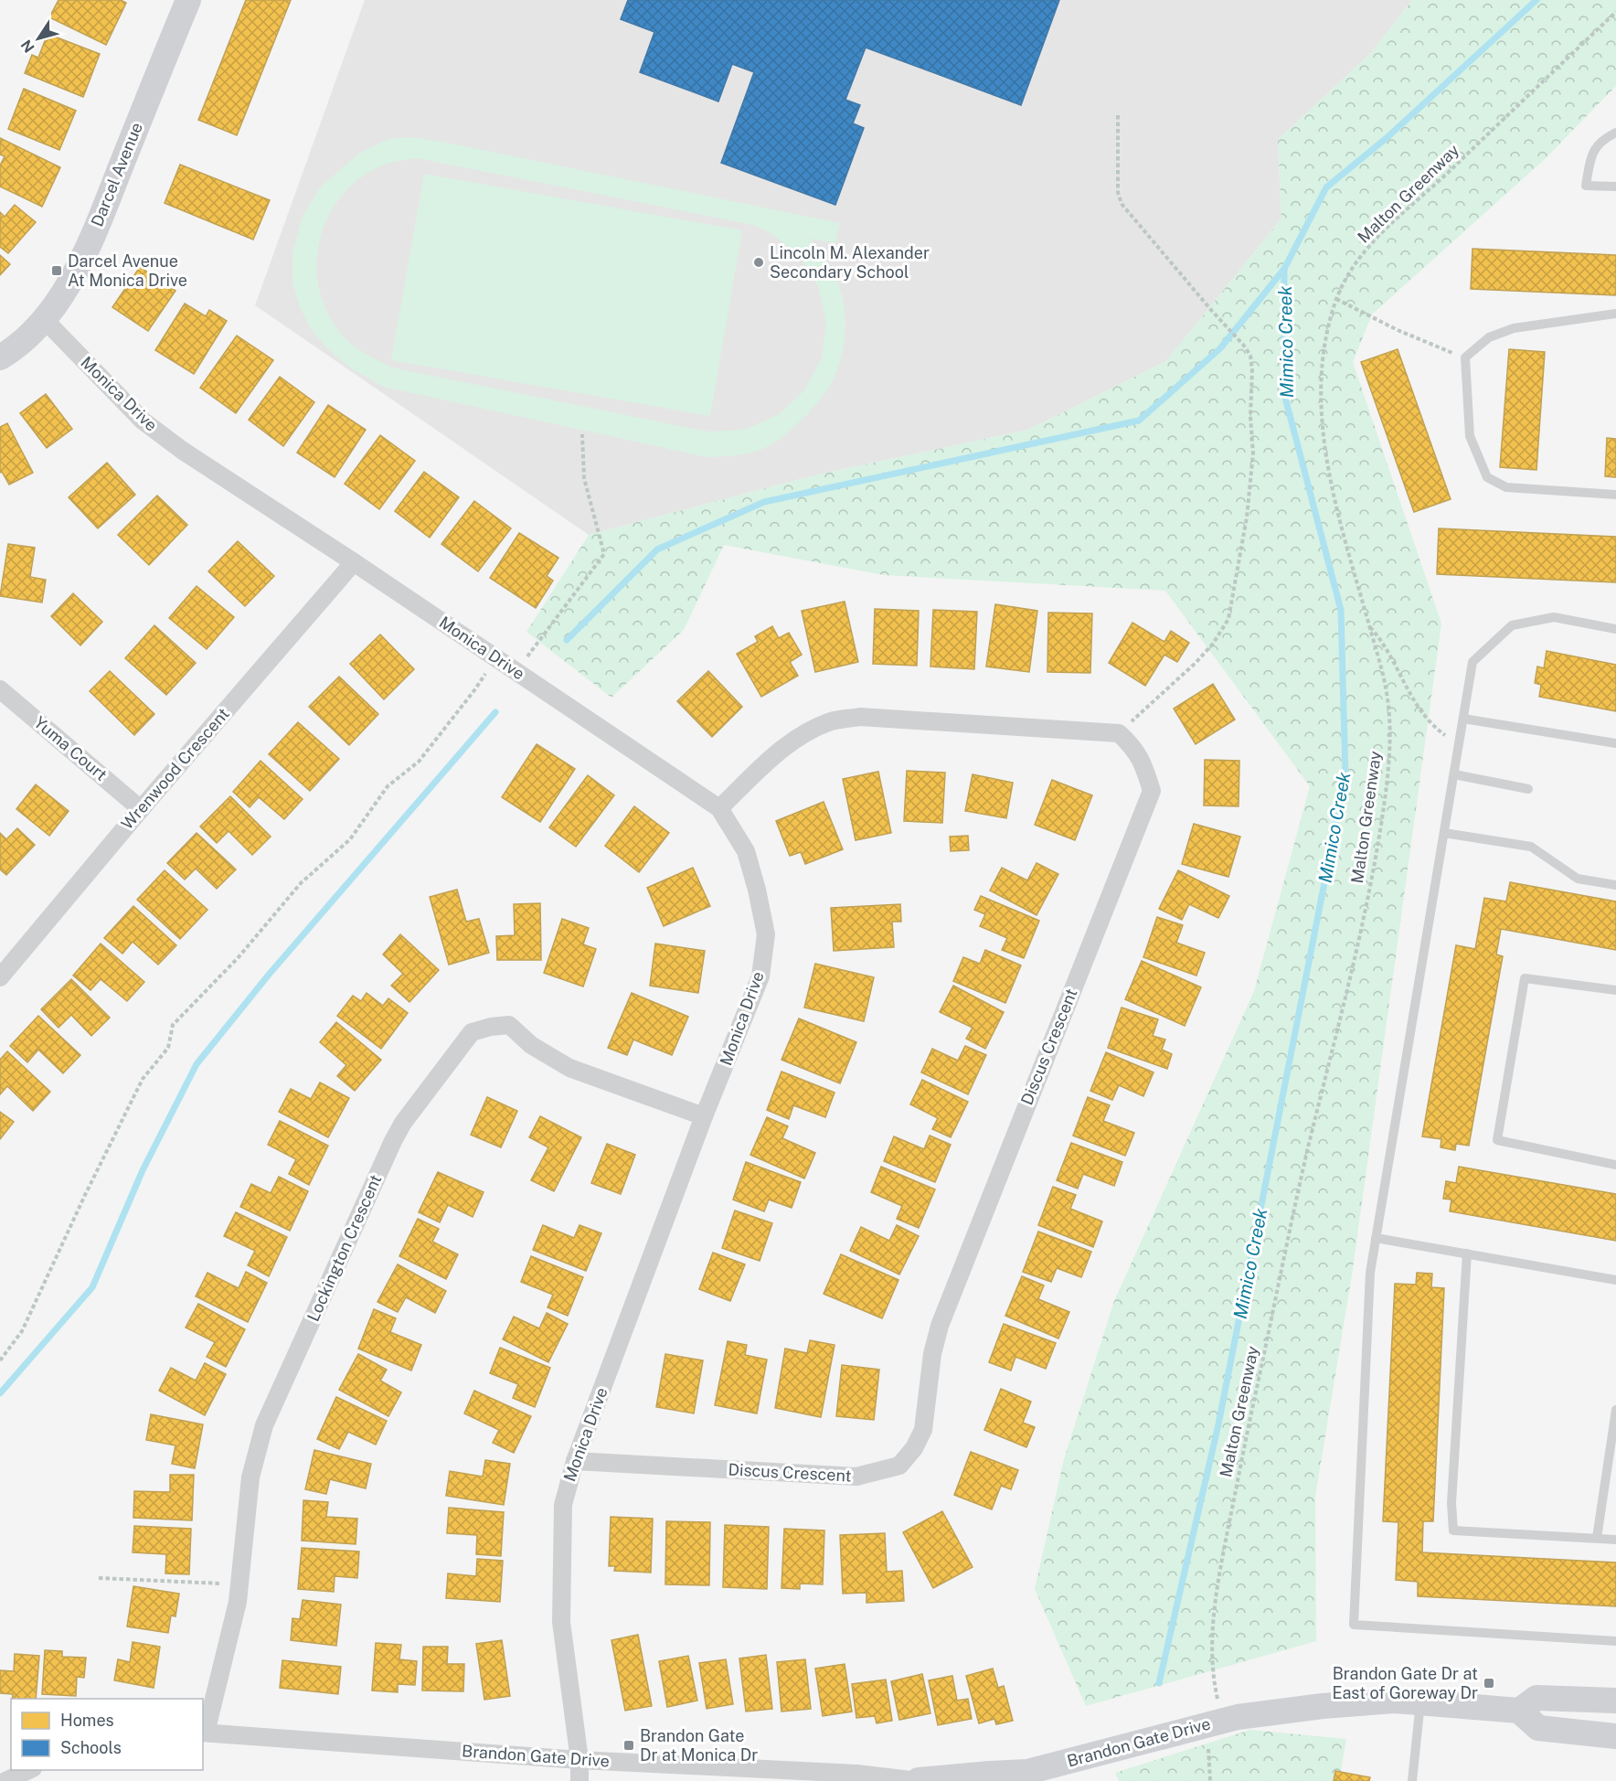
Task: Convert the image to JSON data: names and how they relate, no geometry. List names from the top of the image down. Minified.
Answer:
{"streets":{"street":["Darcel Avenue","Monica Drive","Yuma Court","Wrenwood Crescent","Discus Crescent","Lockington Crescent","Brandon Gate Drive"],"path":["Malton Greenway"]},"crossings":[["Darcel Avenue","Monica Drive"],["Monica Drive","Wrenwood Crescent"],["Monica Drive","Discus Crescent"],["Monica Drive","Lockington Crescent"],["Monica Drive","Brandon Gate Drive"],["Yuma Court","Wrenwood Crescent"],["Lockington Crescent","Brandon Gate Drive"]],"water":["Mimico Creek"],"places":{"other":["Lincoln M. Alexander Secondary School"],"transit":["Darcel Avenue At Monica Drive","Brandon Gate Dr at East of Goreway Dr","Brandon Gate Dr at Monica Dr"]},"legend":["Homes","Schools"],"north":"bottom left"}
